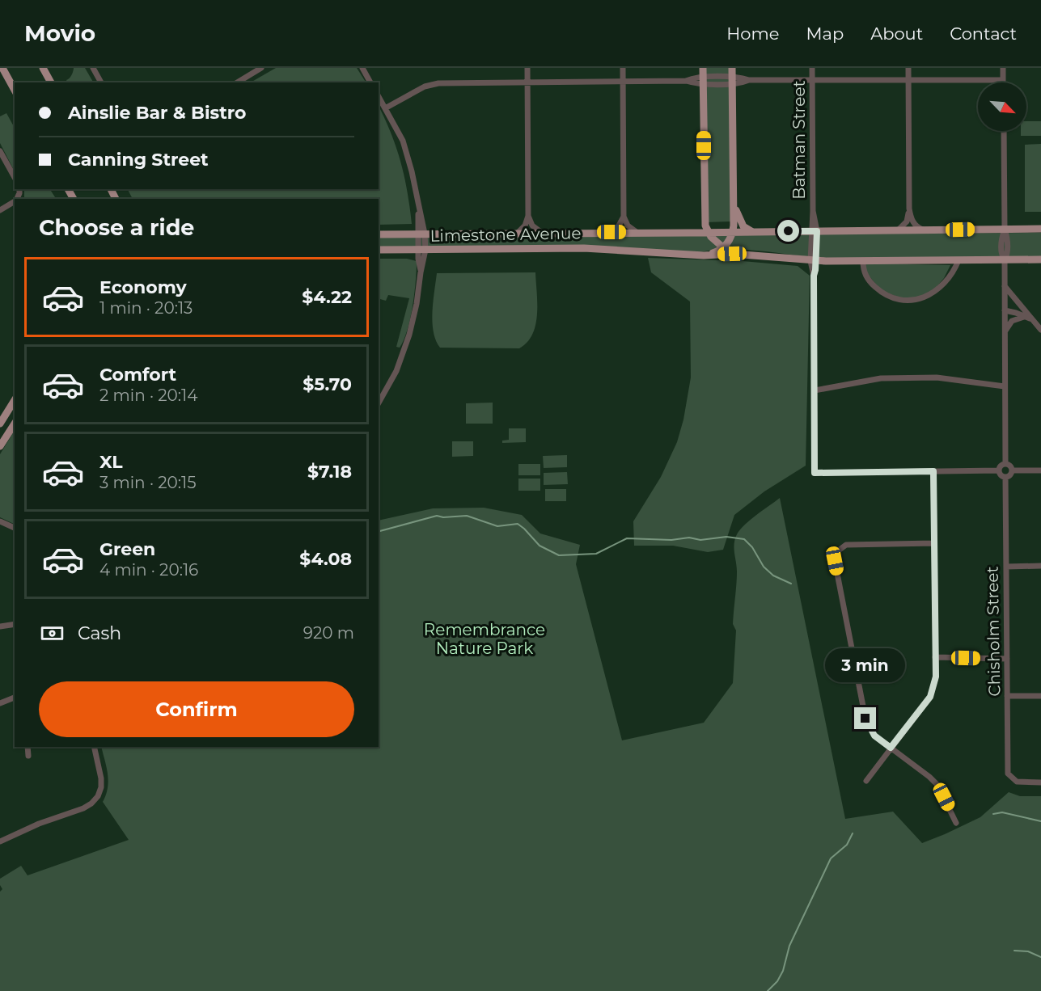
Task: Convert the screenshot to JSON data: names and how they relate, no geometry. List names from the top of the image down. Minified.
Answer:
{"streets":{"main road":["Limestone Avenue"],"street":["Batman Street","Chisholm Street"]},"crossings":[["Batman Street","Limestone Avenue"]],"parks":["Remembrance Nature Park"],"north":"bottom right","page":{"header":"Movio","nav":["Home","Map","About","Contact"],"banner":["Ainslie Bar & Bistro","Canning Street"],"heading":"Choose a ride","list":[{"name":"Economy","note":"1 min · 20:13","value":"$4.22"},{"name":"Comfort","note":"2 min · 20:14","value":"$5.70"},{"name":"XL","note":"3 min · 20:15","value":"$7.18"},{"name":"Green","note":"4 min · 20:16","value":"$4.08"}],"pay":["Cash","920 m"],"bubble":"3 min","buttons":"Confirm"}}
